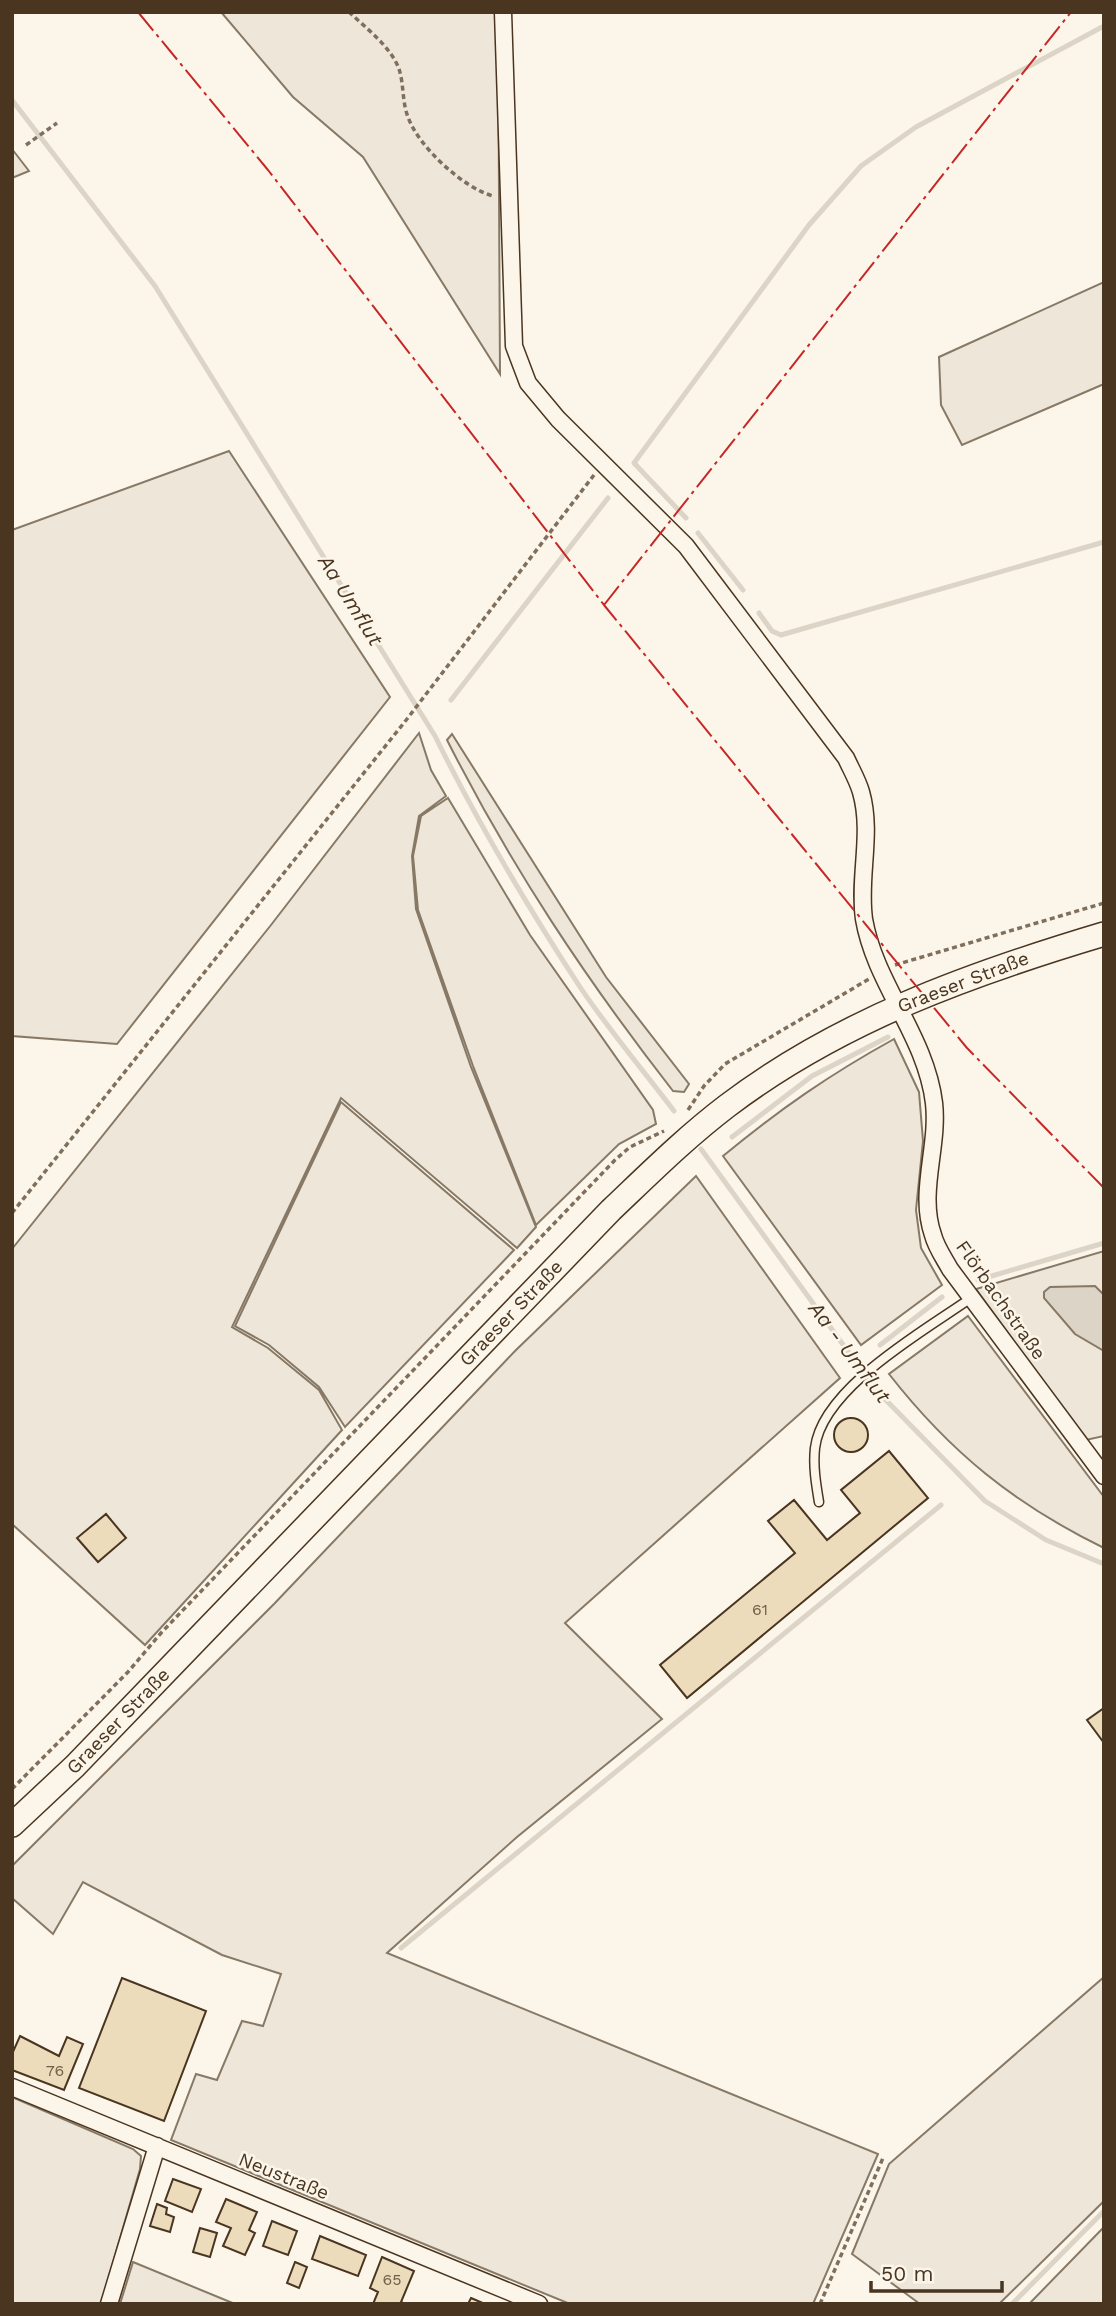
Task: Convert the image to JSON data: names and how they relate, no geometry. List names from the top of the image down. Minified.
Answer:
{"streets":{"main road":["Graeser Straße"],"street":["Flörbachstraße","Neustraße"]},"crossings":[["Graeser Straße","Flörbachstraße"]],"water":["Aa Umflut","Aa - Umflut"],"house_numbers":["61","76","65"],"scale_bar":"50 m"}
